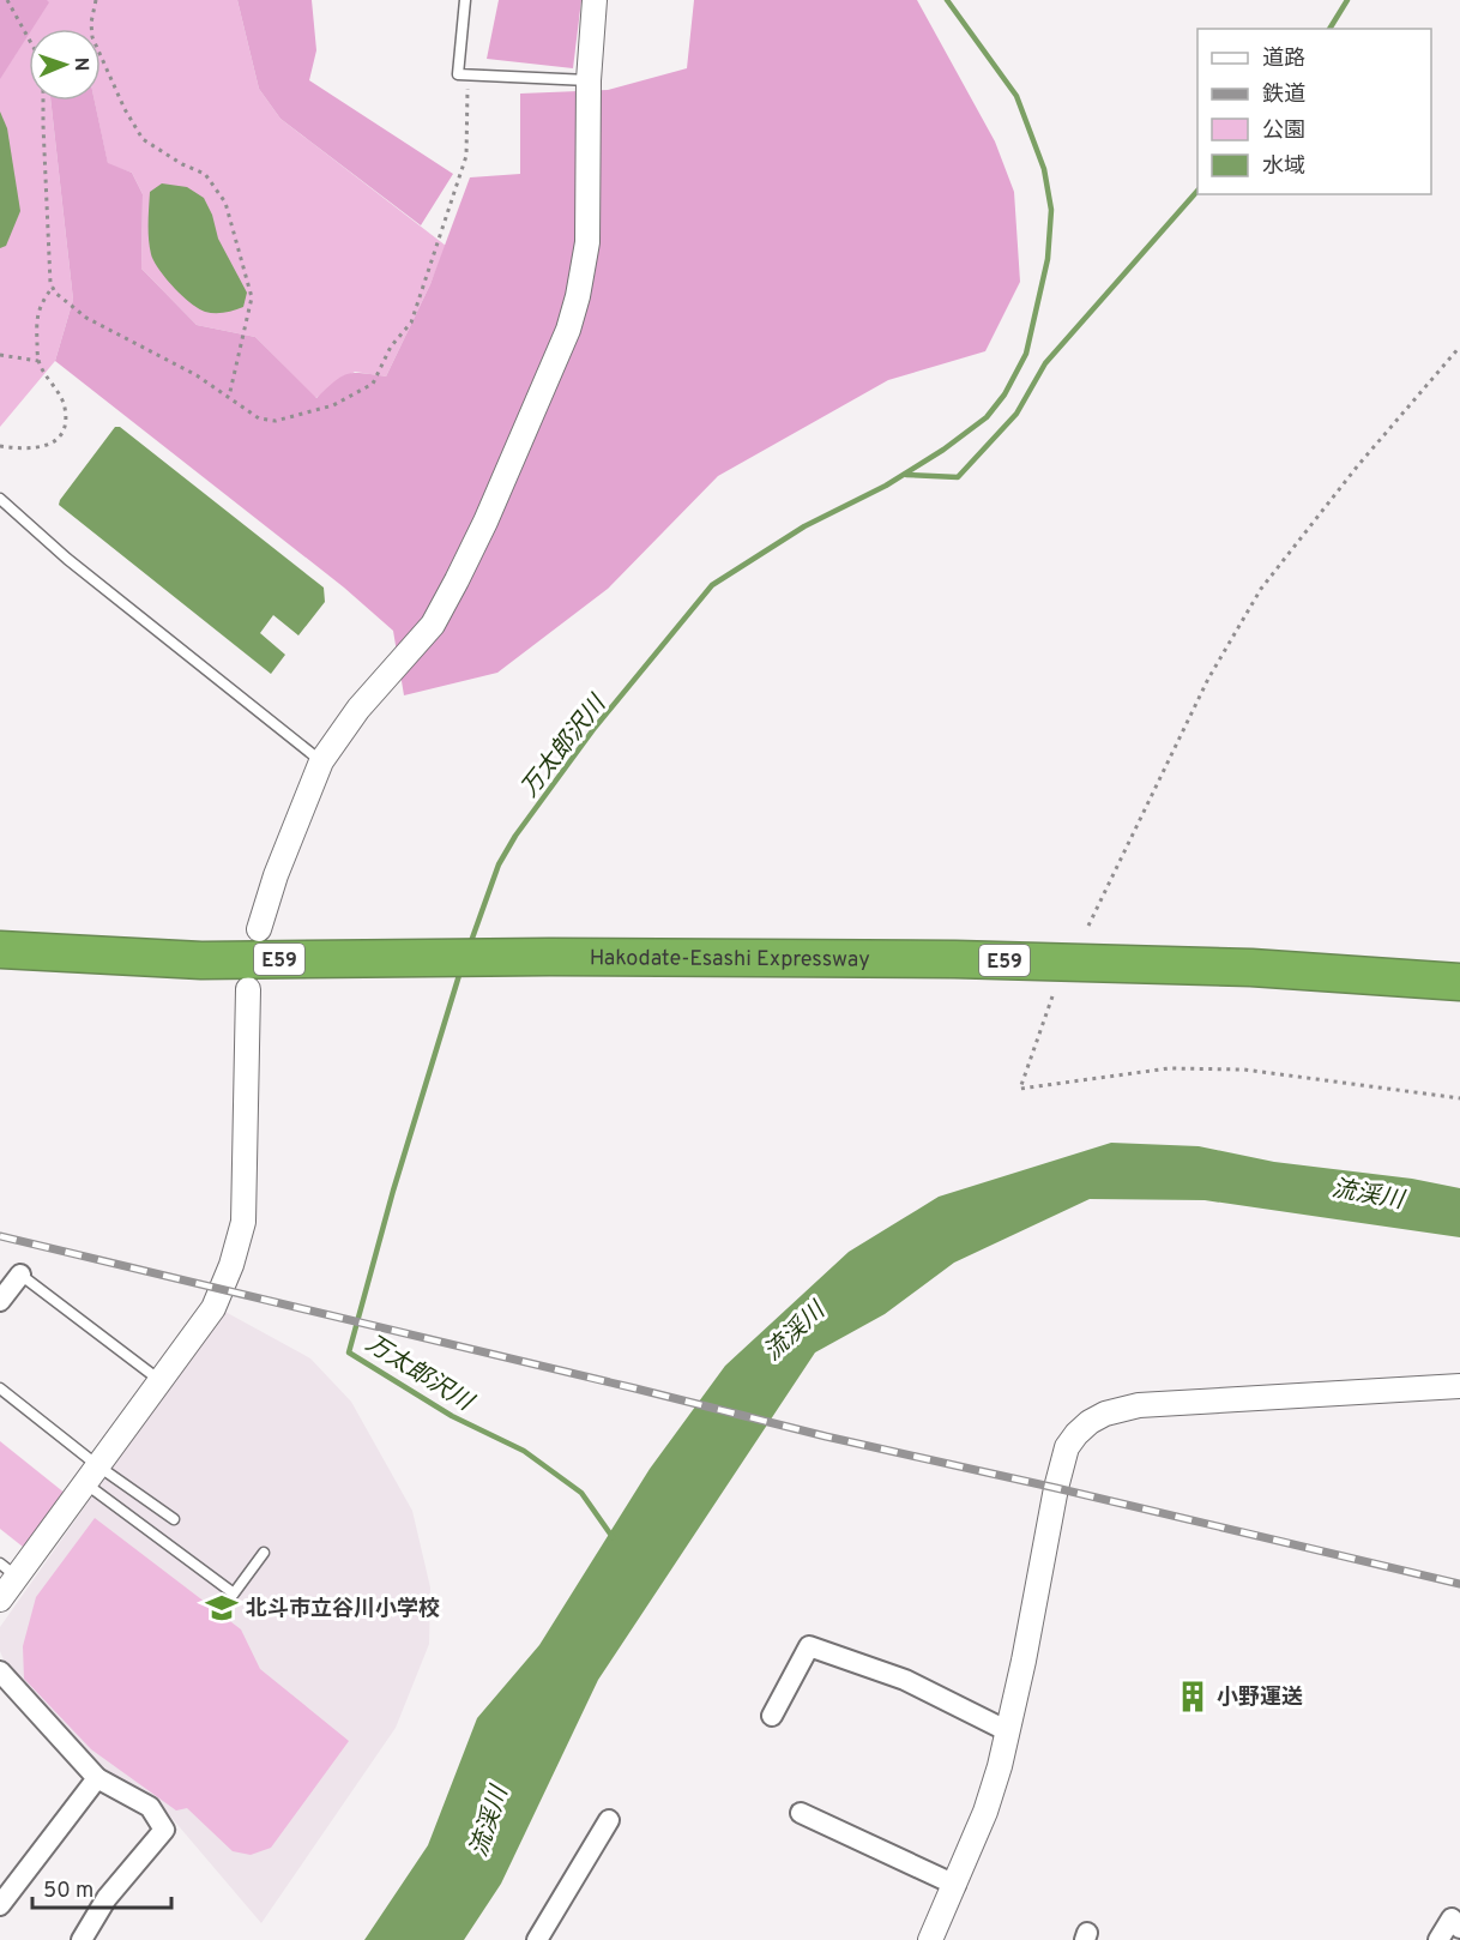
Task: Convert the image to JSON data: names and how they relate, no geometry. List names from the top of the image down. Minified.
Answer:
{"streets":{"highway":["Hakodate-Esashi Expressway","E59"]},"water":["万太郎沢川","流渓川"],"places":{"school or university":["北斗市立谷川小学校"],"building":["小野運送"]},"legend":["道路","鉄道","公園","水域"],"scale_bar":"50 m","north":"right"}
